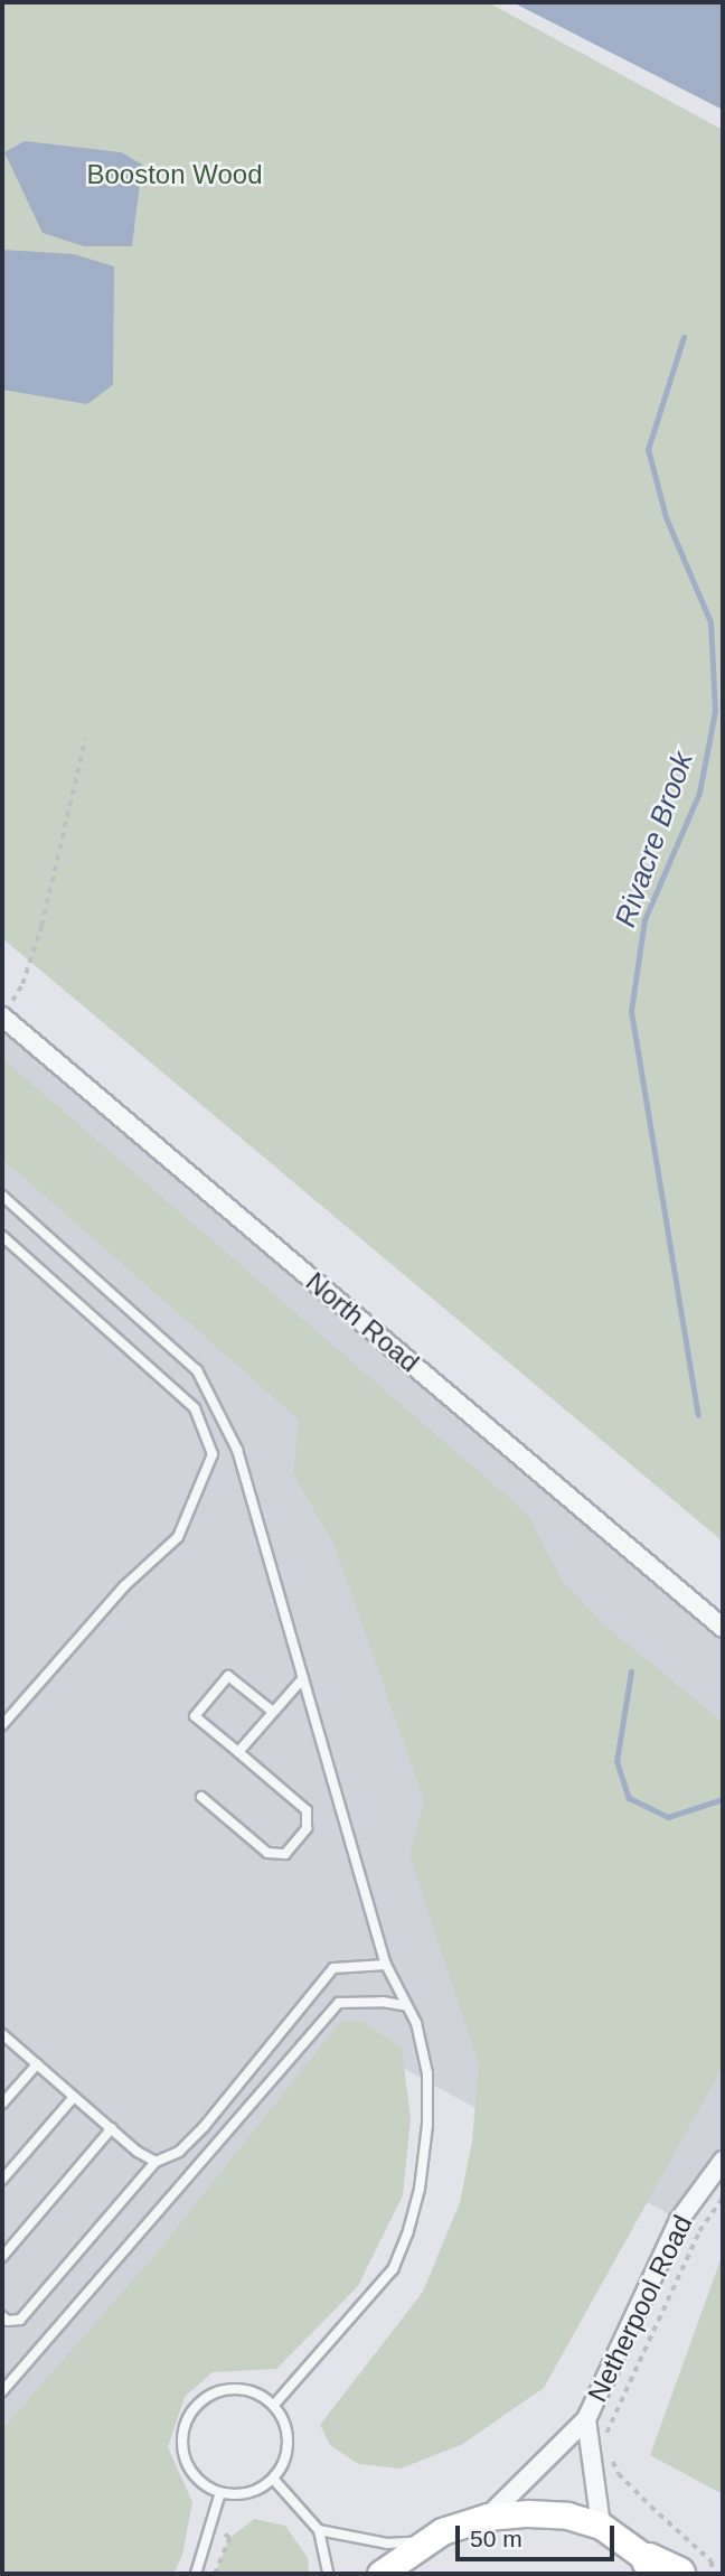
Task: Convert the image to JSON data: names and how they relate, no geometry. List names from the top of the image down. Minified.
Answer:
{"streets":{"street":["North Road","Netherpool Road"]},"water":["Rivacre Brook"],"parks":["Booston Wood"],"scale_bar":"50 m"}
